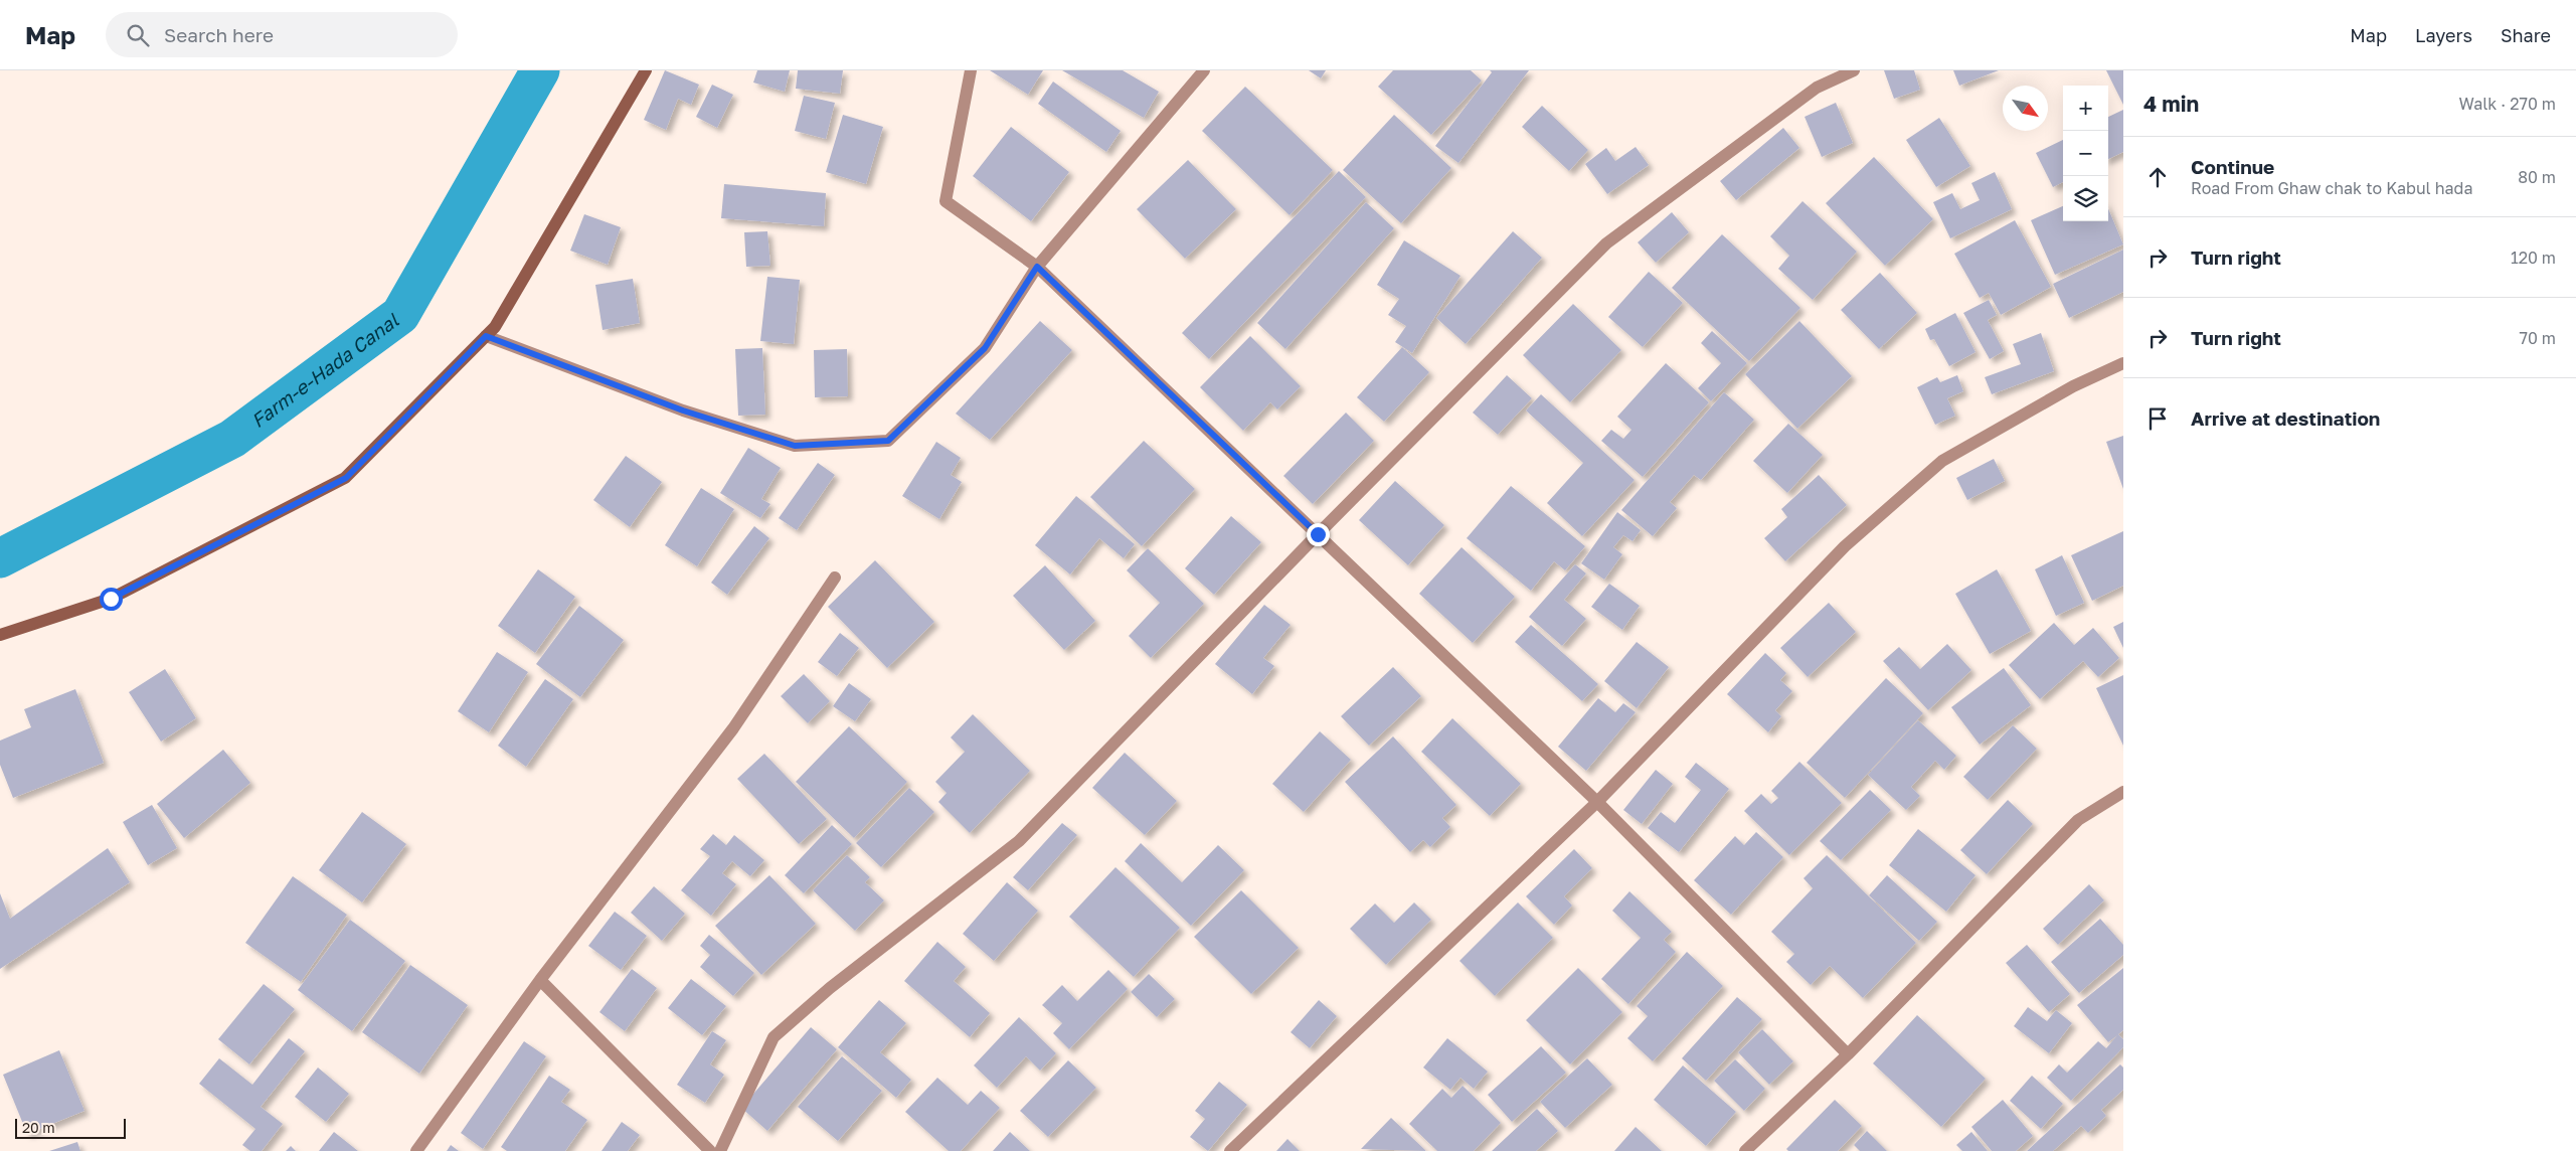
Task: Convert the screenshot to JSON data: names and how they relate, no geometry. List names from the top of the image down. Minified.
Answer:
{"water":["Farm-e-Hada Canal"],"scale_bar":"20 m","north":"bottom right","page":{"header":"Map","search":"Search here","nav":["Map","Layers","Share"],"heading":["4 min","Walk · 270 m"],"map_buttons":["+","−"],"list":[["Continue","Road From Ghaw chak to Kabul hada","80 m"],["Turn right","120 m"],["Turn right","70 m"],"Arrive at destination"],"scale":"20 m"}}
